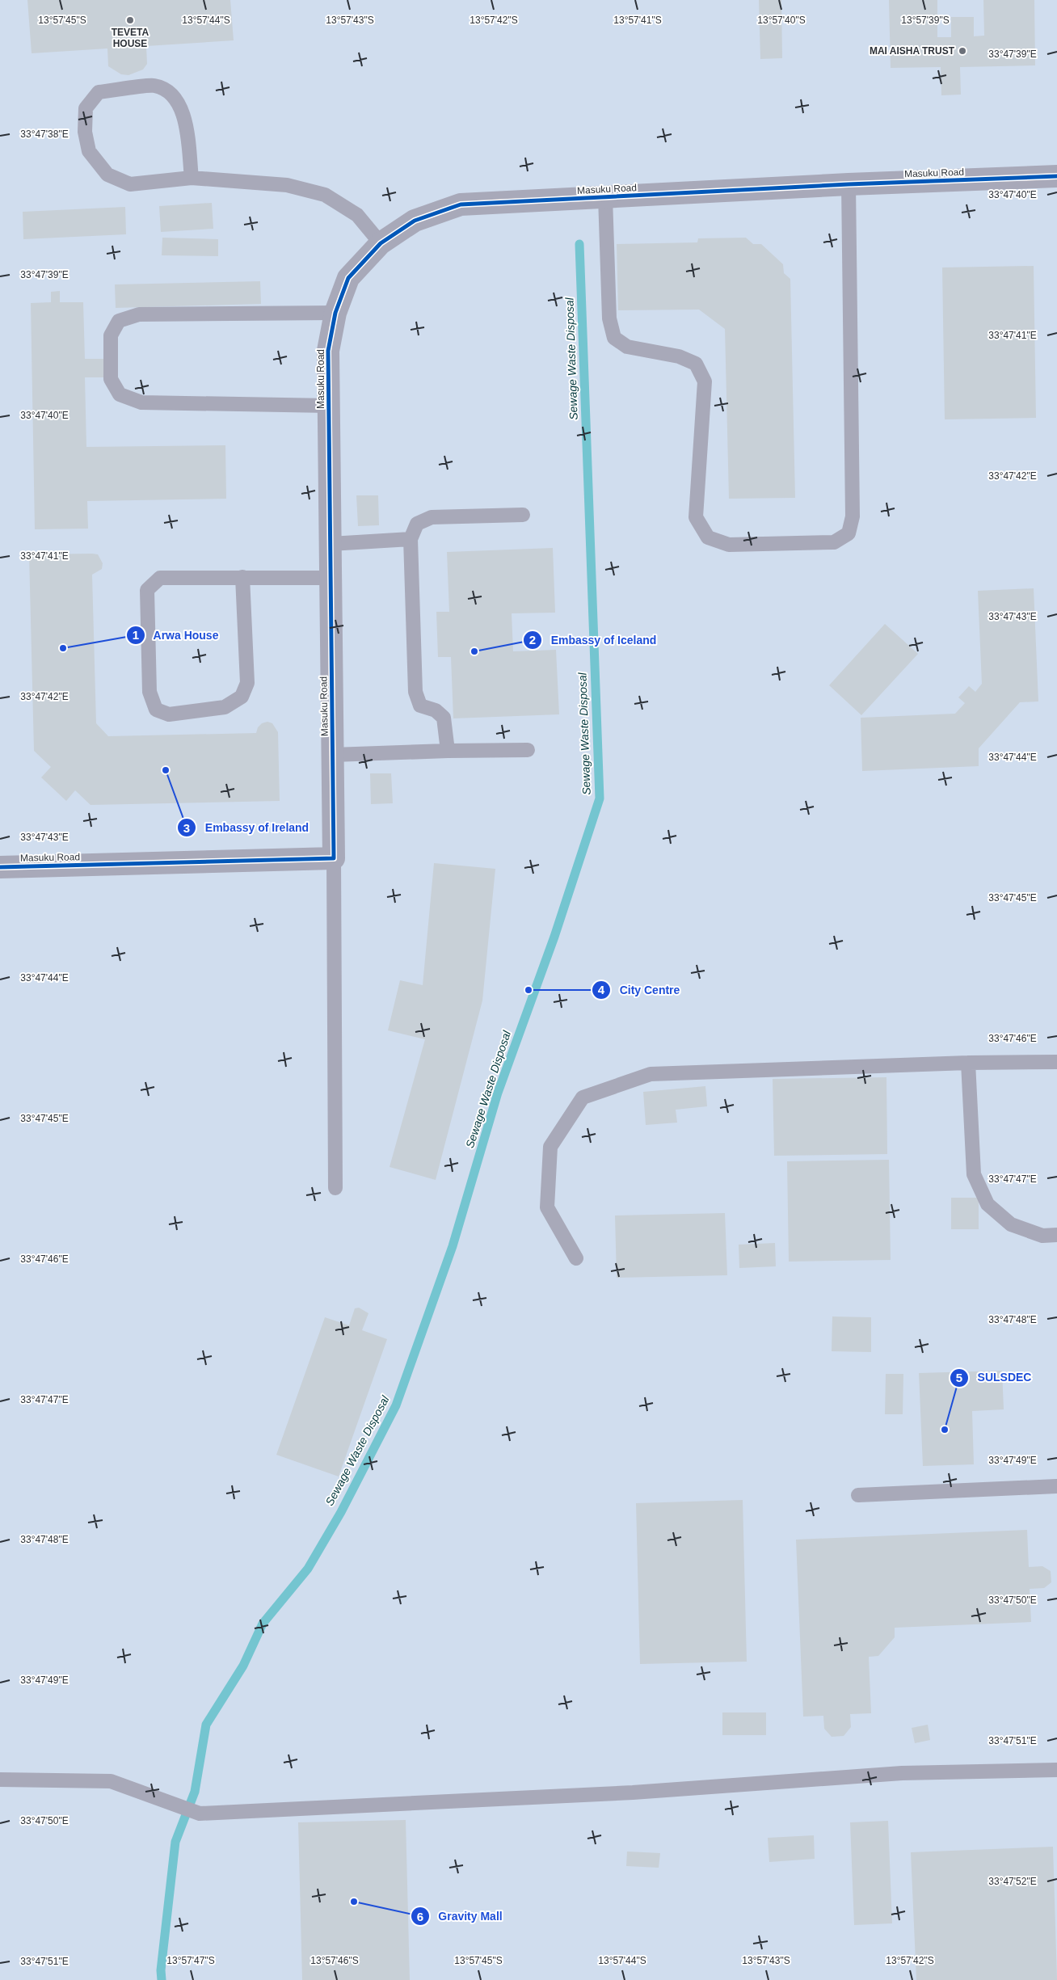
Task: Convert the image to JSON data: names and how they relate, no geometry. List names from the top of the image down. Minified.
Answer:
{"streets":{"street":["Masuku Road"]},"water":["Sewage Waste Disposal"],"places":["TEVETA HOUSE","MAI AISHA TRUST","Arwa House","Embassy of Iceland","Embassy of Ireland","City Centre","SULSDEC","Gravity Mall"],"coordinates":["13°57'45\"S","13°57'44\"S","13°57'43\"S","13°57'42\"S","13°57'41\"S","13°57'40\"S","13°57'39\"S","33°47'39\"E","33°47'38\"E","33°47'40\"E","33°47'41\"E","33°47'42\"E","33°47'43\"E","33°47'44\"E","33°47'45\"E","33°47'46\"E","33°47'47\"E","33°47'48\"E","33°47'49\"E","33°47'50\"E","33°47'51\"E","33°47'52\"E","13°57'47\"S","13°57'46\"S"]}
